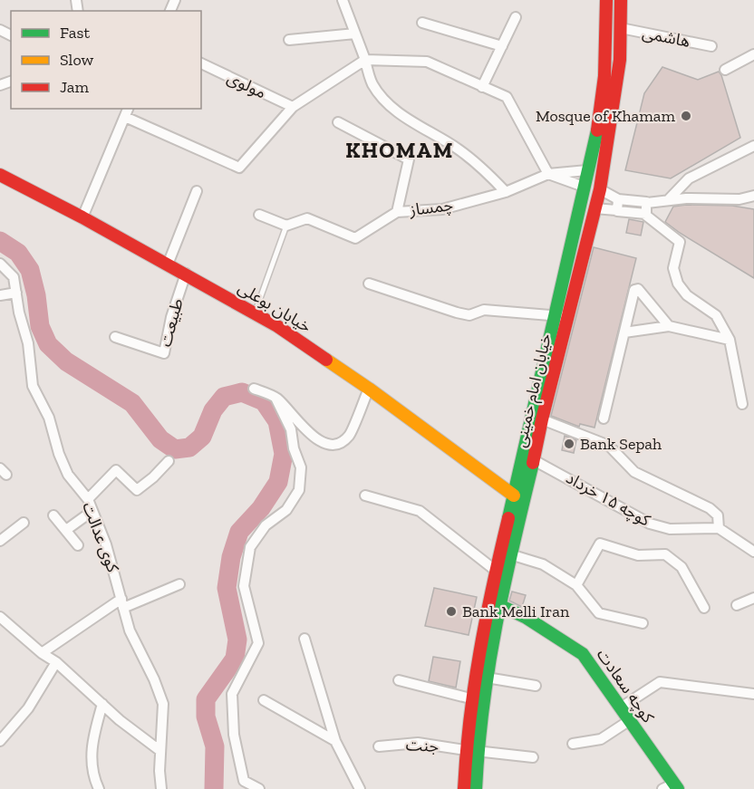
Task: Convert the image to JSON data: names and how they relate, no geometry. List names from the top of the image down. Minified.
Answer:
{"streets":{"main road":["خیابان بوعلی","خیابان امام خمینی","کوچه سعادت"],"street":["هاشمی","مولوی","چمساز","طبيعت","کوچه ۱۵ خرداد","کوی عدالت","جنت"]},"crossings":[["هاشمی","خیابان امام خمینی"],["چمساز","خیابان امام خمینی"],["خیابان بوعلی","طبيعت"],["خیابان بوعلی","خیابان امام خمینی"],["خیابان امام خمینی","کوچه ۱۵ خرداد"],["خیابان امام خمینی","کوچه سعادت"],["خیابان امام خمینی","جنت"]],"districts":["KHOMAM"],"places":["Mosque of Khamam","Bank Sepah","Bank Melli Iran"],"legend":["Fast","Slow","Jam"]}
